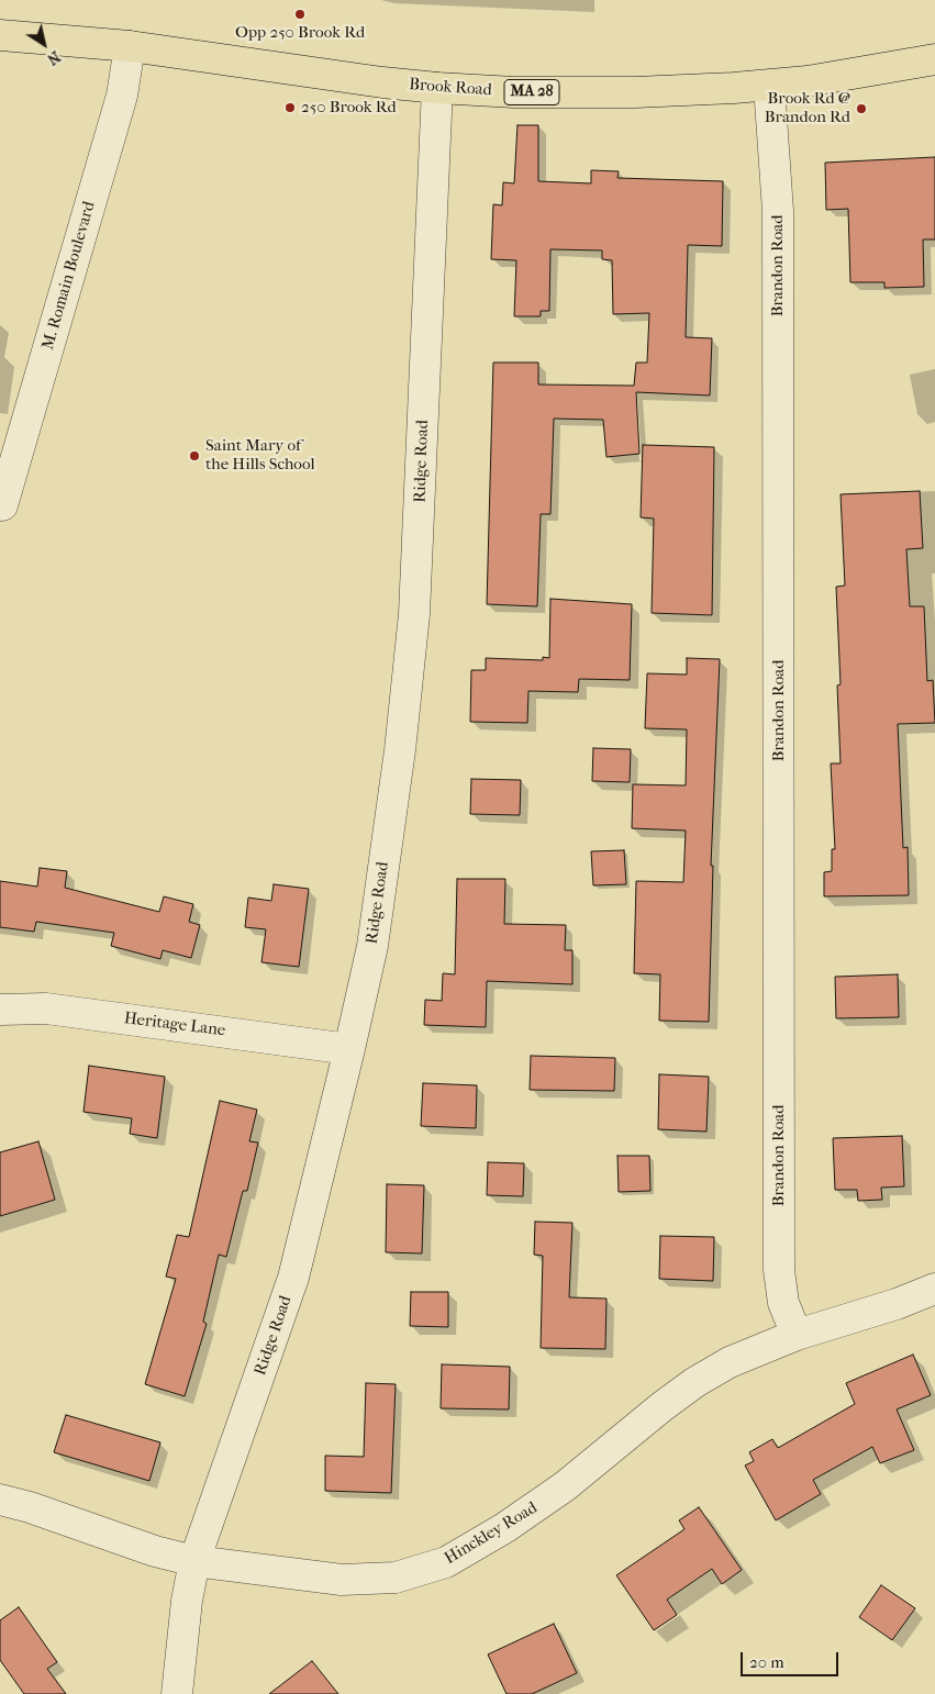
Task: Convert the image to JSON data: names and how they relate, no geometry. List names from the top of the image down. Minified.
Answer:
{"streets":{"main road":["Brook Road","MA 28"],"street":["Brandon Road","M. Romain Boulevard","Ridge Road","Heritage Lane","Hinckley Road"]},"crossings":[["Brook Road","Brandon Road"],["Brook Road","M. Romain Boulevard"],["Brook Road","Ridge Road"],["Brandon Road","Hinckley Road"],["Ridge Road","Heritage Lane"],["Ridge Road","Hinckley Road"]],"places":["Opp 250 Brook Rd","250 Brook Rd","Brook Rd @ Brandon Rd","Saint Mary of the Hills School"],"scale_bar":"20 m","north":"bottom right"}
